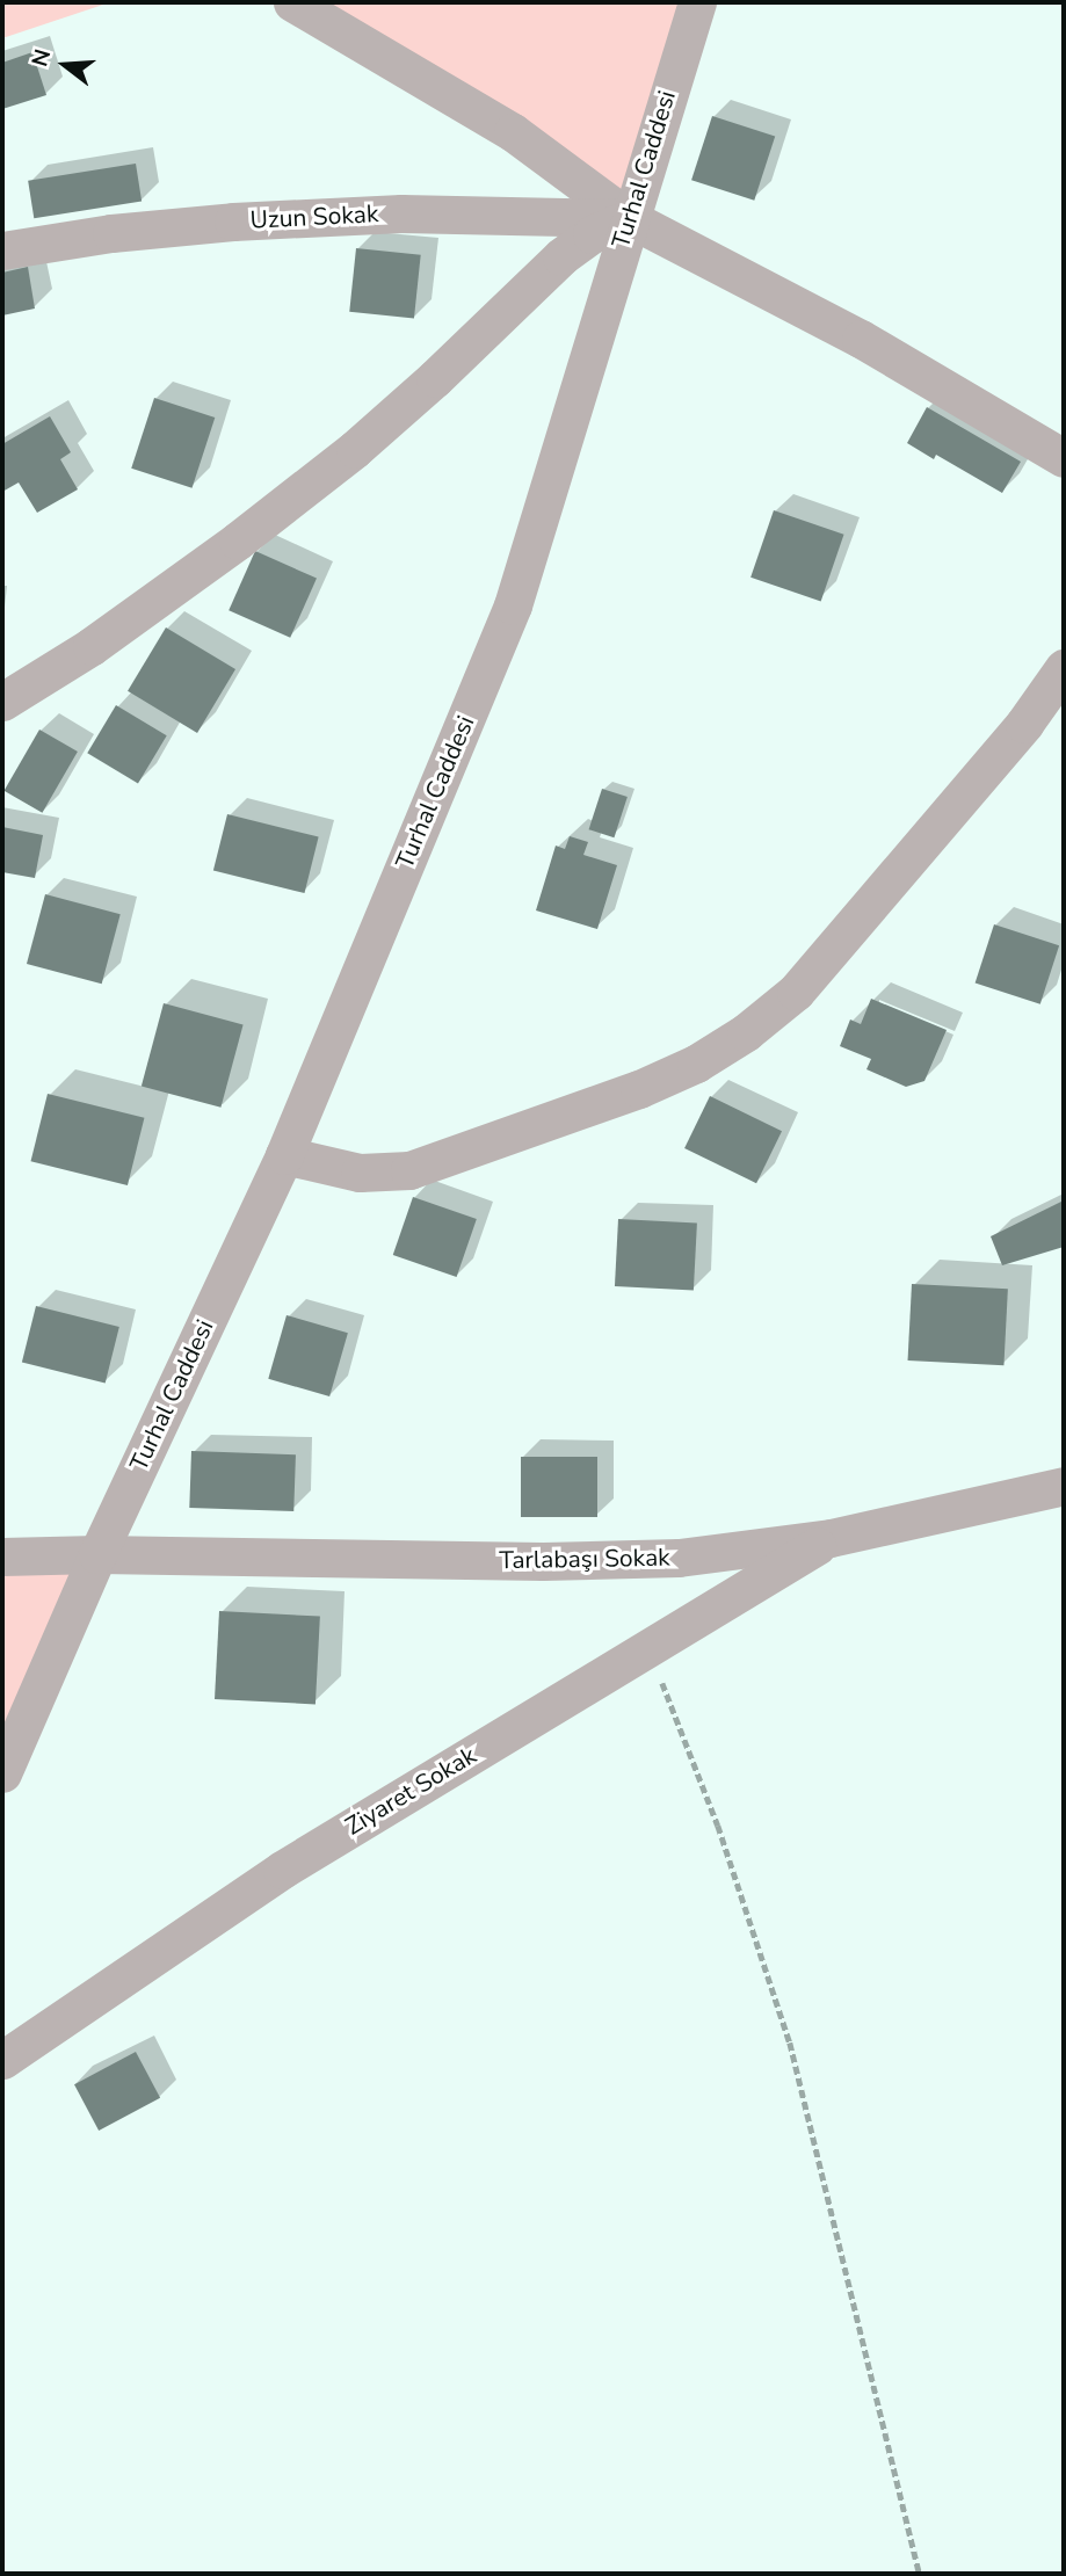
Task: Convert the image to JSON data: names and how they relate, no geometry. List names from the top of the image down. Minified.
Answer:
{"streets":{"street":["Turhal Caddesi","Uzun Sokak","Tarlabaşı Sokak","Ziyaret Sokak"]},"crossings":[["Turhal Caddesi","Uzun Sokak"],["Turhal Caddesi","Tarlabaşı Sokak"],["Tarlabaşı Sokak","Ziyaret Sokak"]],"north":"left"}
